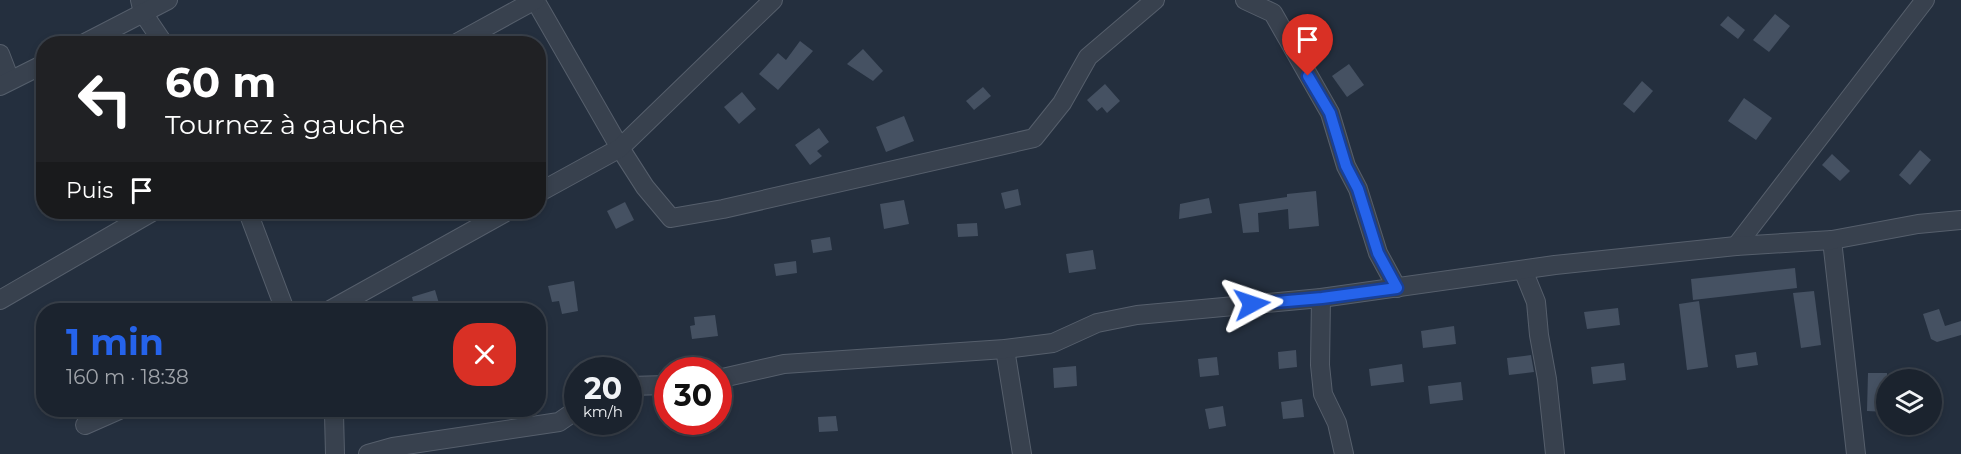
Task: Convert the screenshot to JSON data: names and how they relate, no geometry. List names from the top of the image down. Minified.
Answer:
{"page":{"turn":["60 m","Tournez à gauche"],"then":"Puis","heading":["1 min","160 m · 18:38"],"speed":"20 km/h","limit":"30"}}
